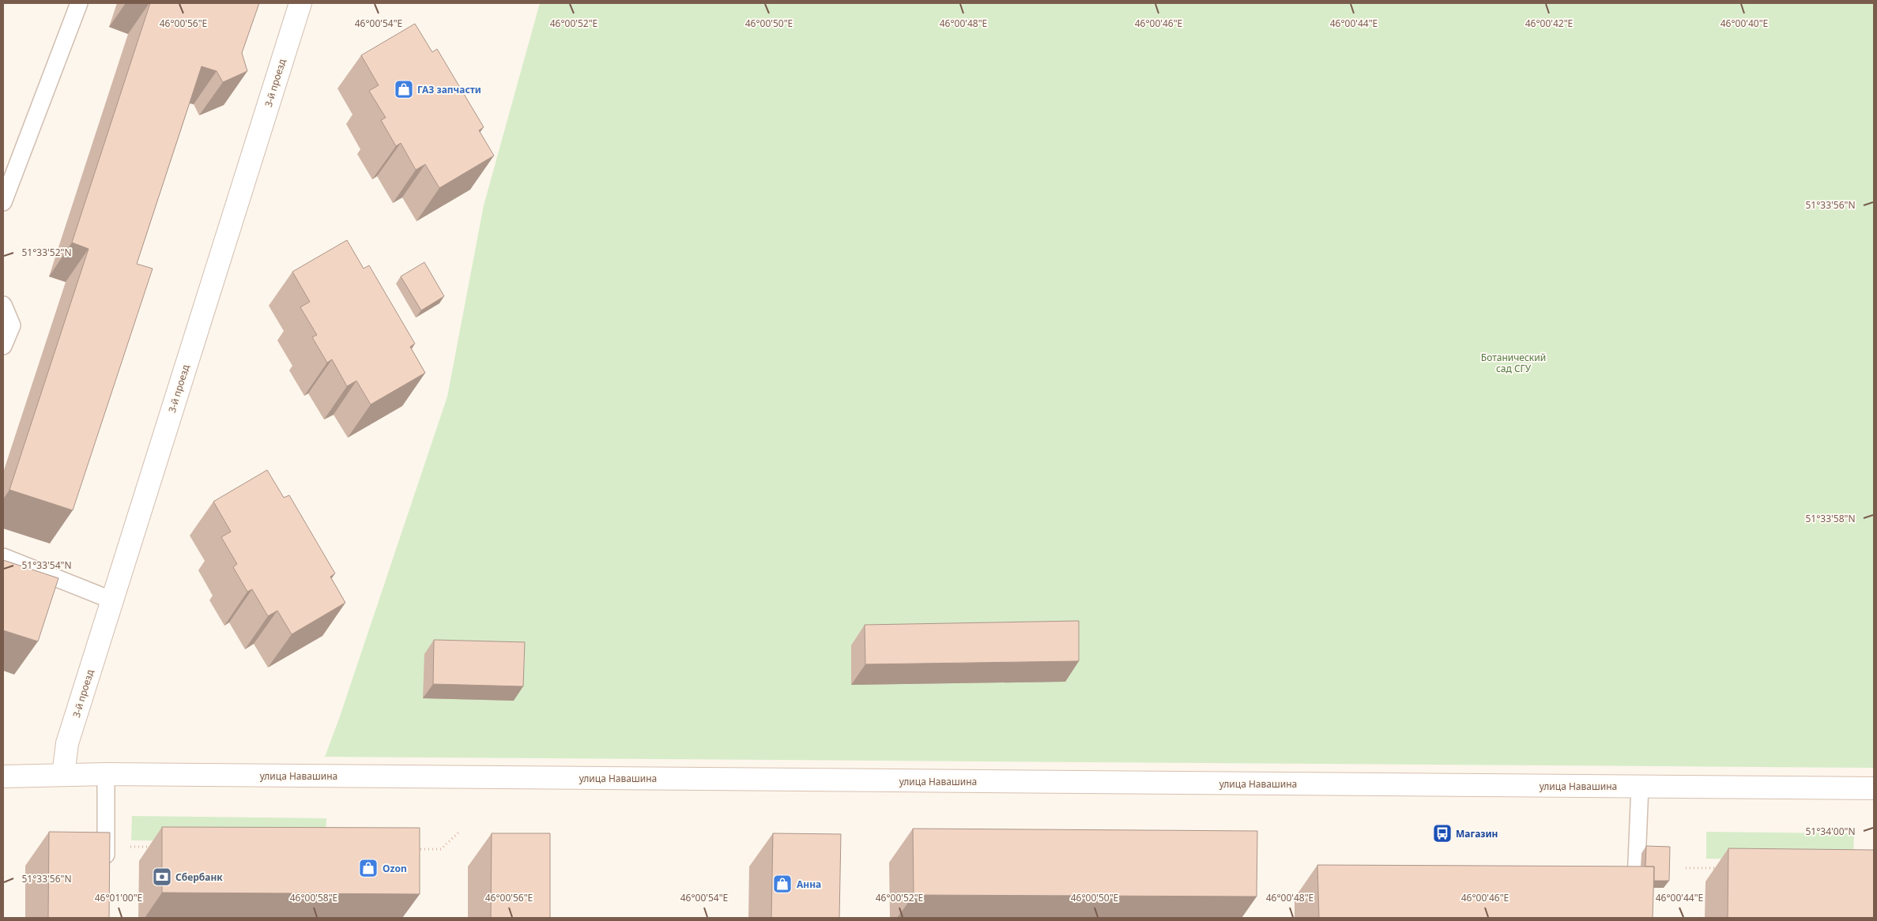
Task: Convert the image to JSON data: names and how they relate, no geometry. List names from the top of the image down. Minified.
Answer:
{"streets":{"main road":["3-й проезд","улица Навашина"]},"crossings":[["3-й проезд","улица Навашина"]],"parks":["Ботанический сад СГУ"],"places":{"shop":["ГАЗ запчасти","Ozon","Анна"],"bus stop":["Магазин"],"bank":["Сбербанк"]},"coordinates":["46°00'56\"E","46°00'54\"E","46°00'52\"E","46°00'50\"E","46°00'48\"E","46°00'46\"E","46°00'44\"E","46°00'42\"E","46°00'40\"E","51°33'56\"N","51°33'52\"N","51°33'58\"N","51°33'54\"N","51°34'00\"N","46°01'00\"E","46°00'58\"E"]}
